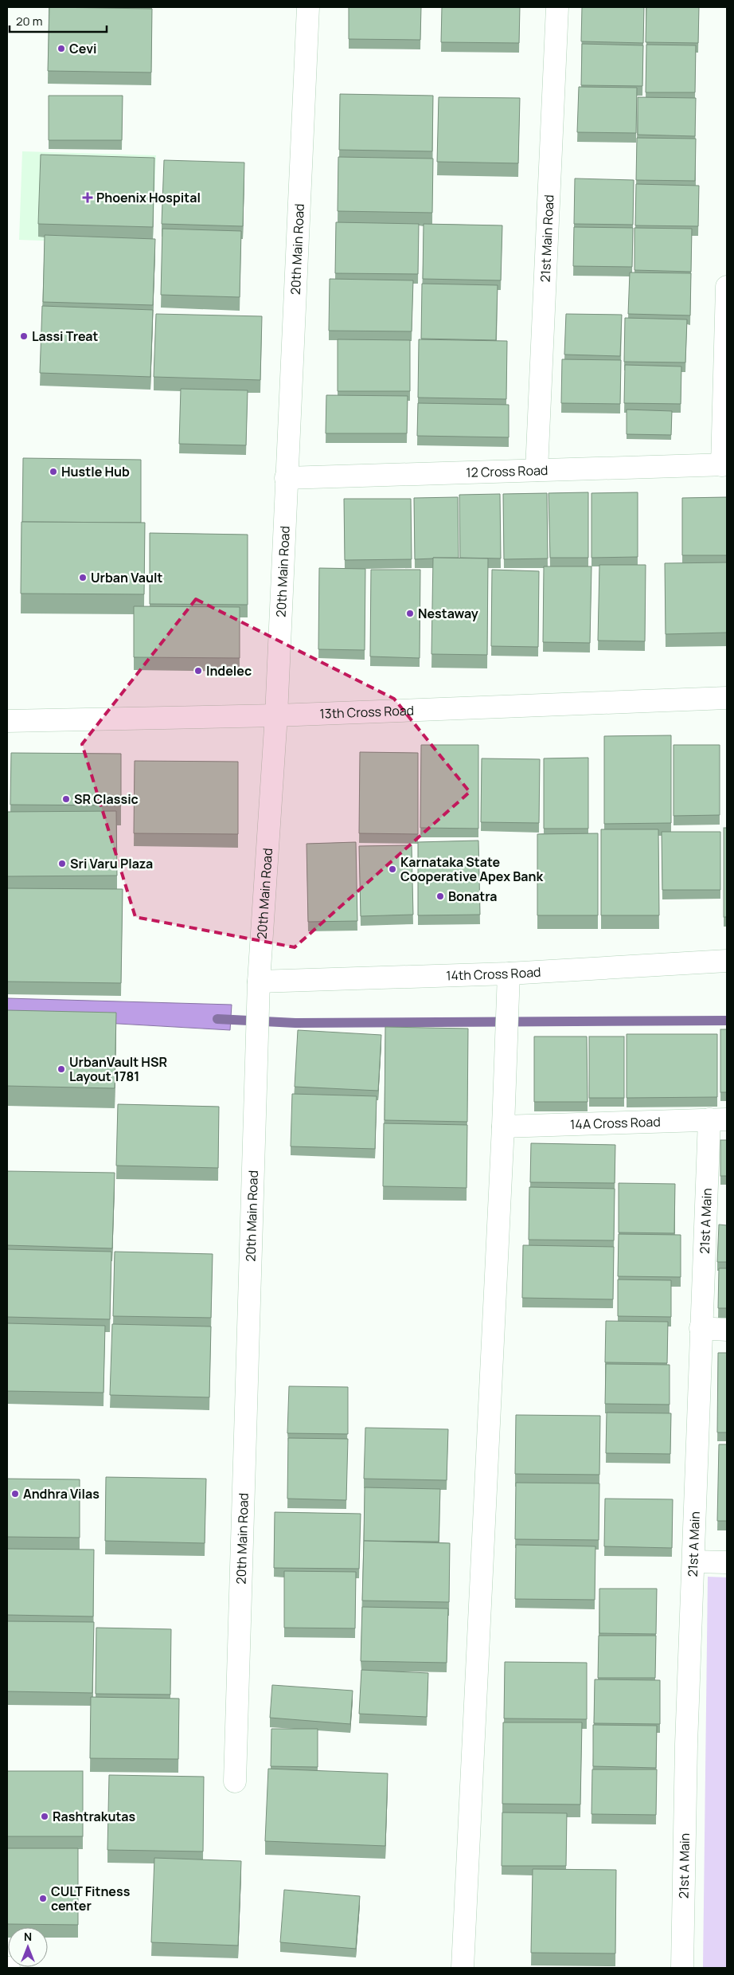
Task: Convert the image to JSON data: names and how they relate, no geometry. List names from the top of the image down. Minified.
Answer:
{"streets":{"street":["21st Main Road","20th Main Road","12 Cross Road","13th Cross Road","14th Cross Road","14A Cross Road","21st A Main"]},"crossings":[["21st Main Road","12 Cross Road"],["20th Main Road","12 Cross Road"],["20th Main Road","13th Cross Road"],["20th Main Road","14th Cross Road"],["14A Cross Road","21st A Main"]],"places":{"other":["Cevi","Lassi Treat","Hustle Hub","Urban Vault","Nestaway","Indelec","SR Classic","Sri Varu Plaza","Karnataka State Cooperative Apex Bank","Bonatra","UrbanVault HSR Layout 1781","Andhra Vilas","Rashtrakutas","CULT Fitness center"],"health":["Phoenix Hospital"]},"scale_bar":"20 m","north":"top"}
